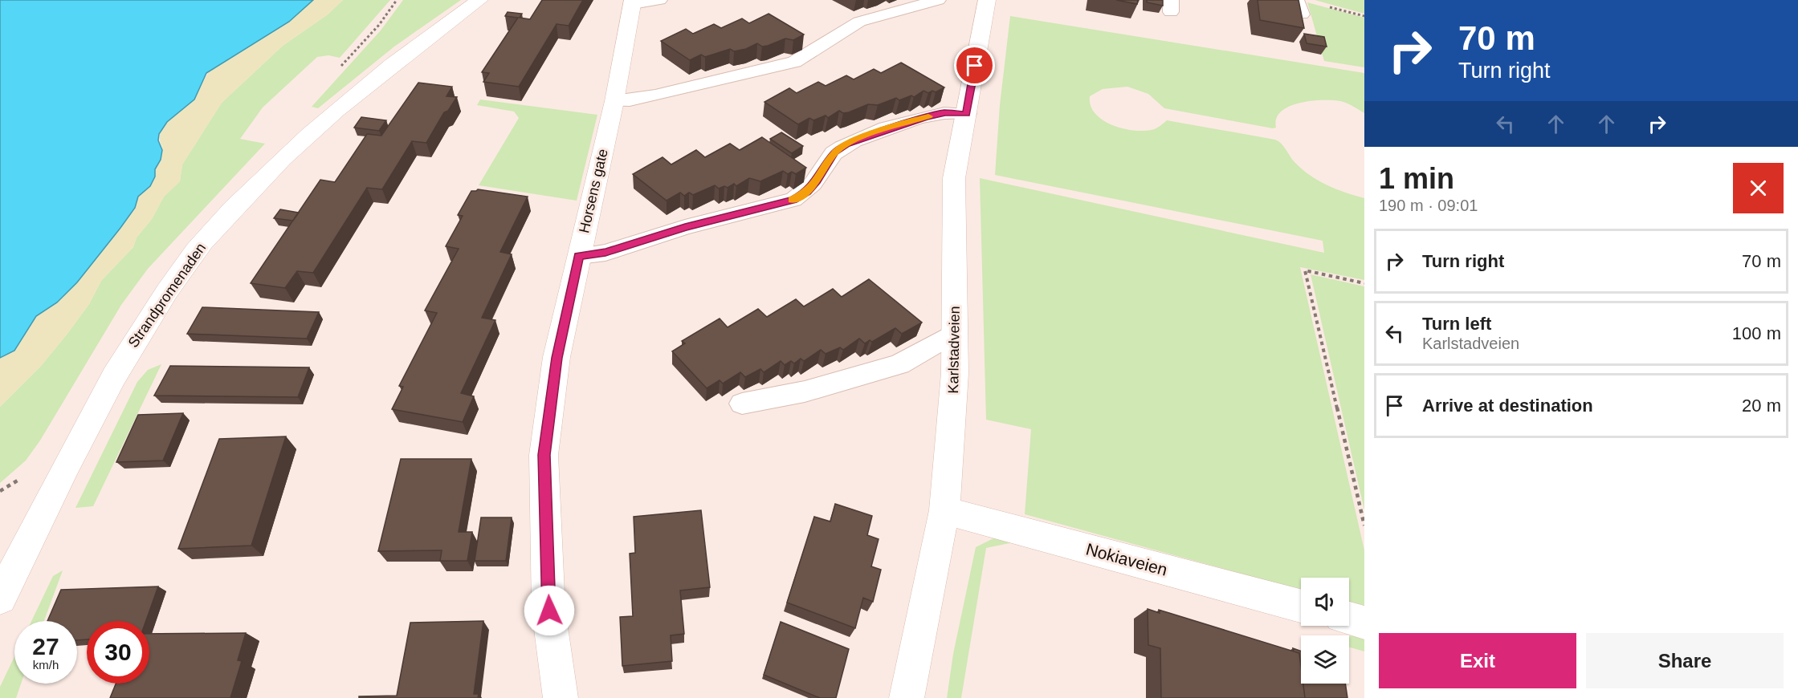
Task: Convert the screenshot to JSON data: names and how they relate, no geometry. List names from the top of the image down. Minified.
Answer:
{"streets":{"street":["Horsens gate","Strandpromenaden","Karlstadveien","Nokiaveien"]},"crossings":[["Karlstadveien","Nokiaveien"]],"page":{"turn":["70 m","Turn right"],"heading":["1 min","190 m · 09:01"],"list":[{"name":"Turn right","value":"70 m"},{"name":"Turn left","note":"Karlstadveien","value":"100 m"},{"name":"Arrive at destination","value":"20 m"}],"speed":"27 km/h","limit":"30","buttons":["Exit","Share"]}}
